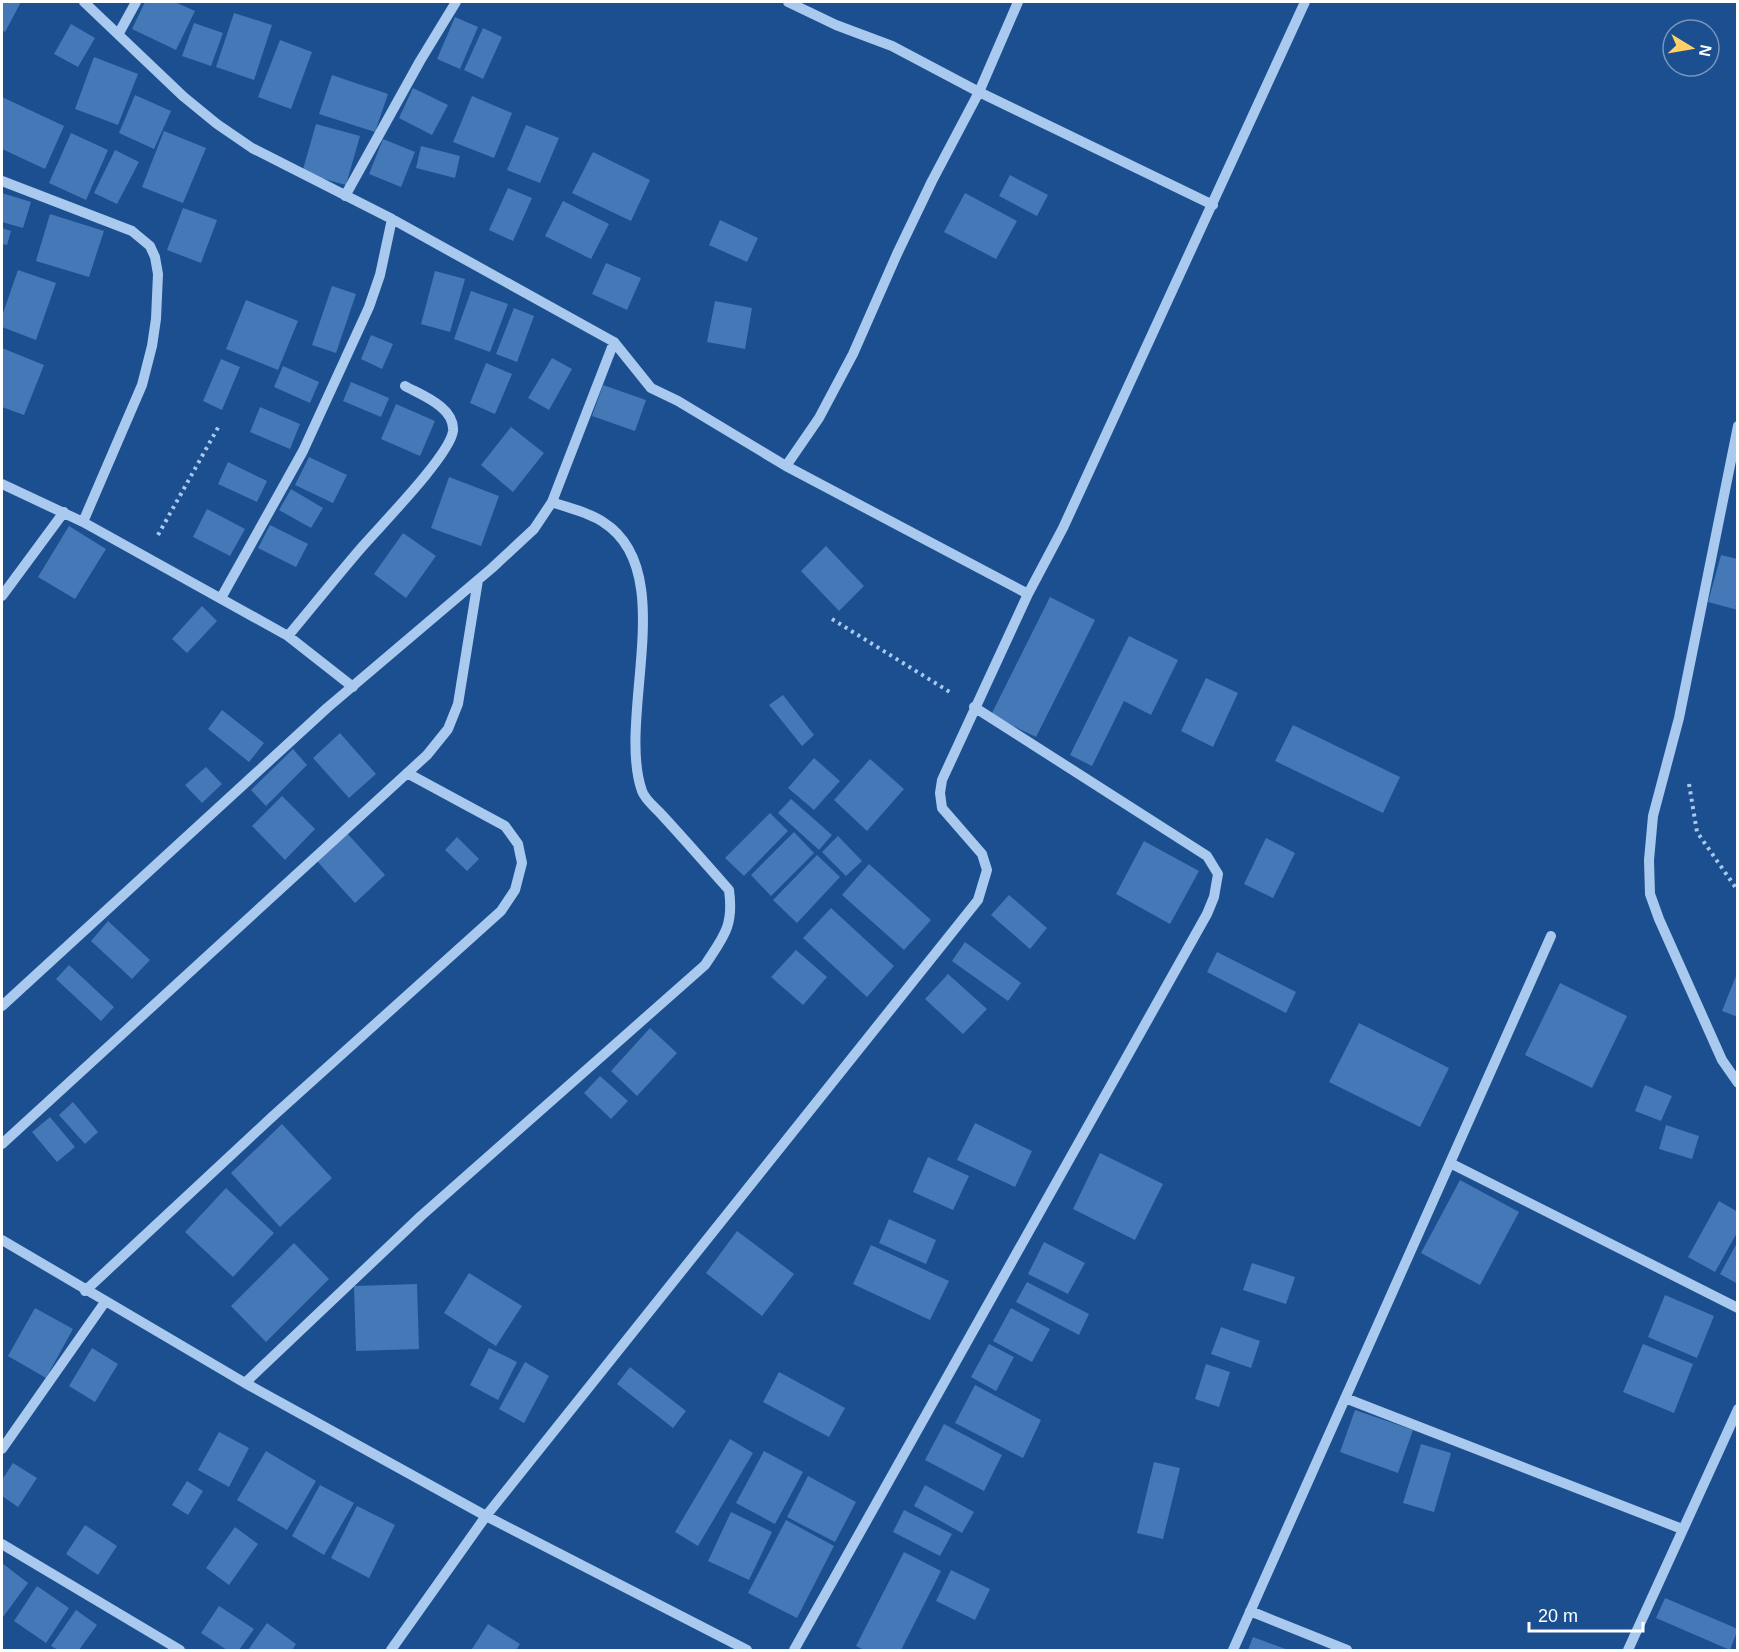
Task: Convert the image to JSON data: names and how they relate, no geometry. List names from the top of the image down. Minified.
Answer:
{"scale_bar":"20 m","north":"right"}
